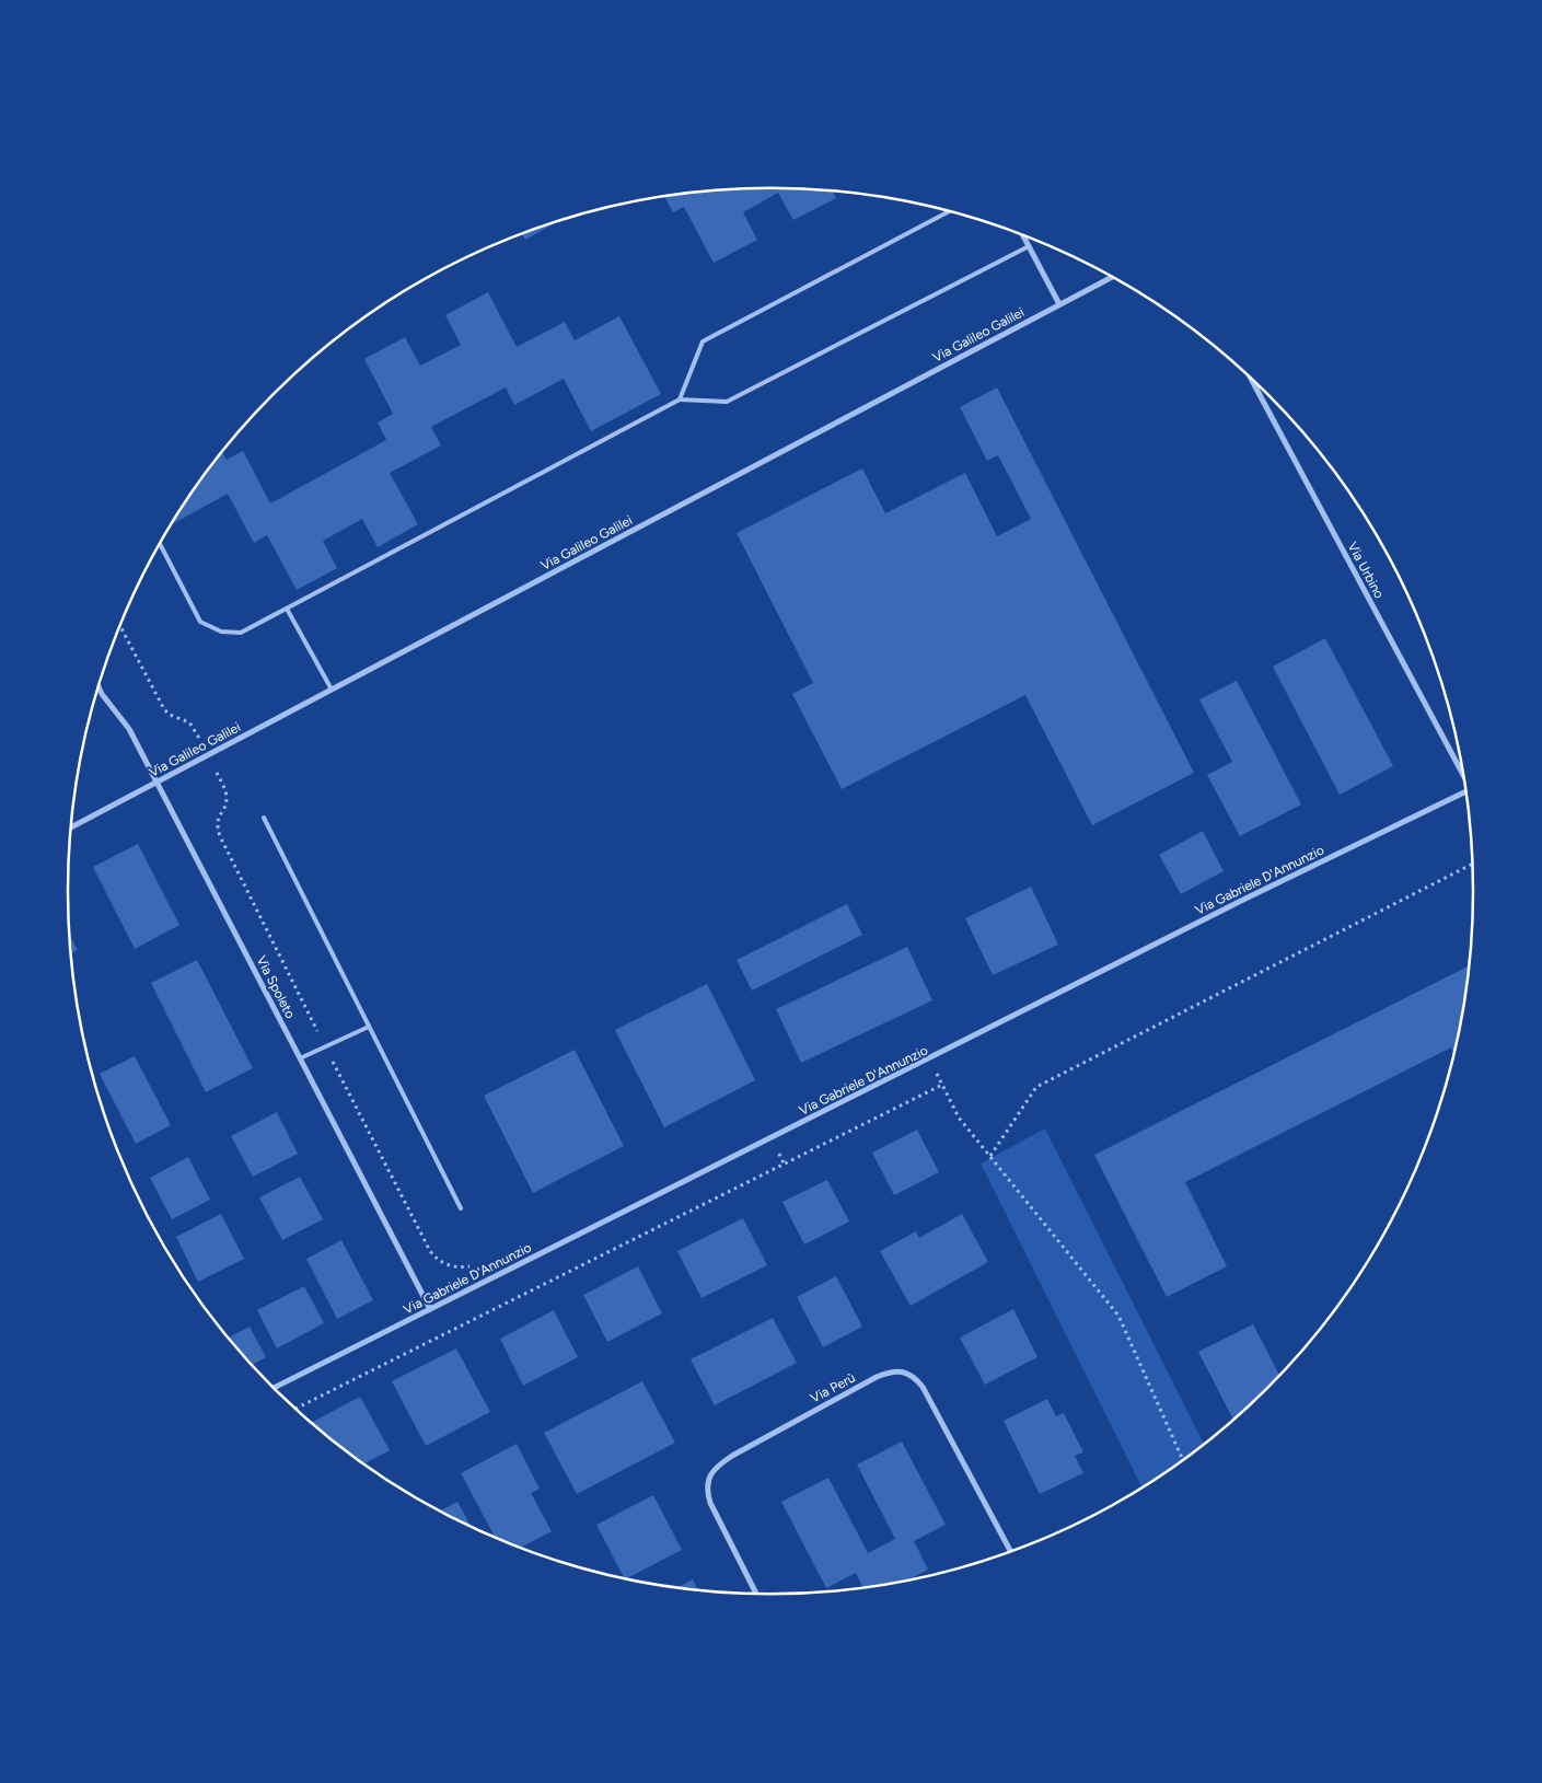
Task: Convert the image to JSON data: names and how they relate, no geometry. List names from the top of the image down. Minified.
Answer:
{"streets":{"street":["Via Galileo Galilei","Via Urbino","Via Gabriele D'Annunzio","Via Spoleto","Via Perù"]},"crossings":[["Via Galileo Galilei","Via Spoleto"],["Via Gabriele D'Annunzio","Via Spoleto"]]}
